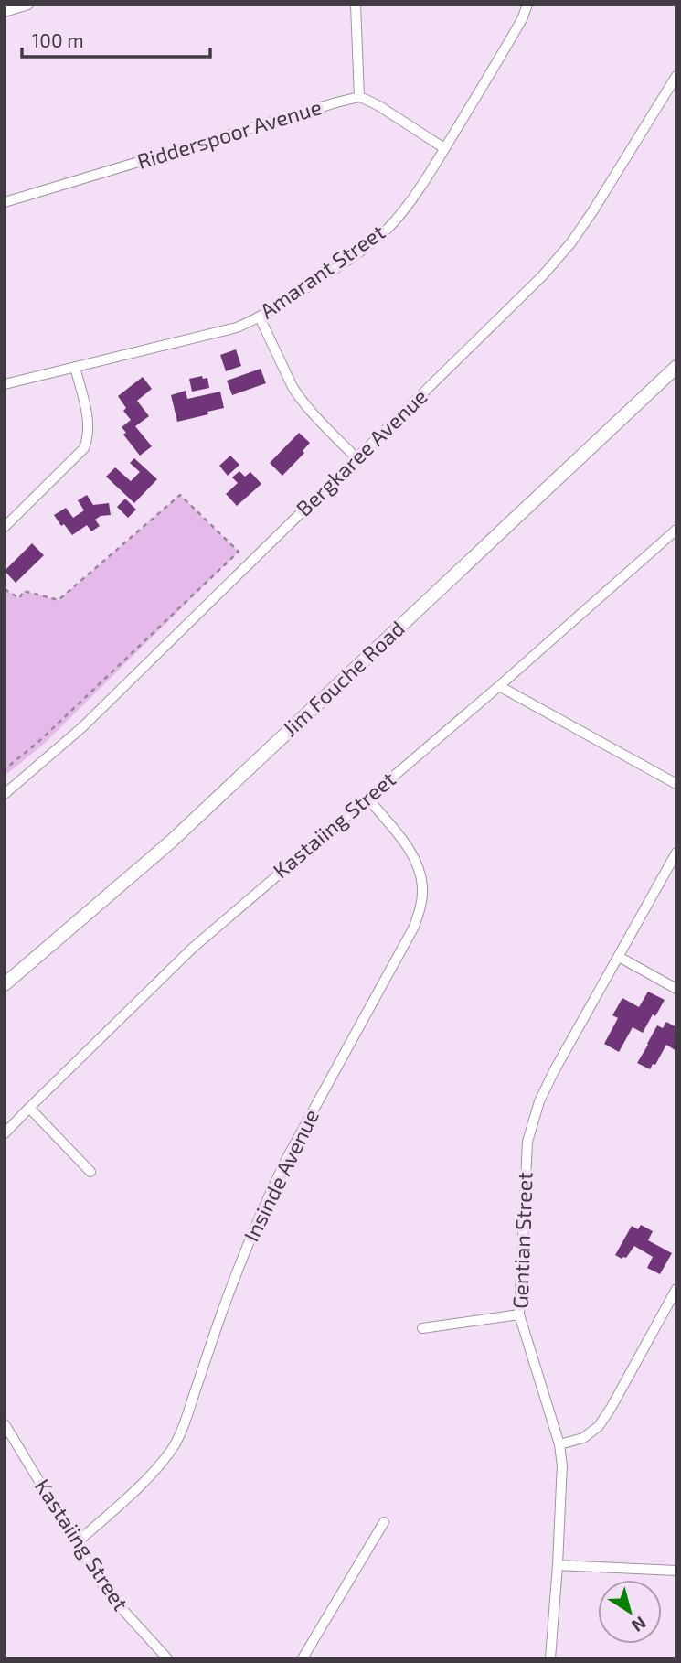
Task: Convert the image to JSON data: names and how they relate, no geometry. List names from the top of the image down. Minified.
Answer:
{"streets":{"street":["Ridderspoor Avenue","Amarant Street","Bergkaree Avenue","Jim Fouche Road","Kastaiing Street","Insinde Avenue","Gentian Street"]},"crossings":[["Kastaiing Street","Insinde Avenue"]],"scale_bar":"100 m","north":"bottom right"}
